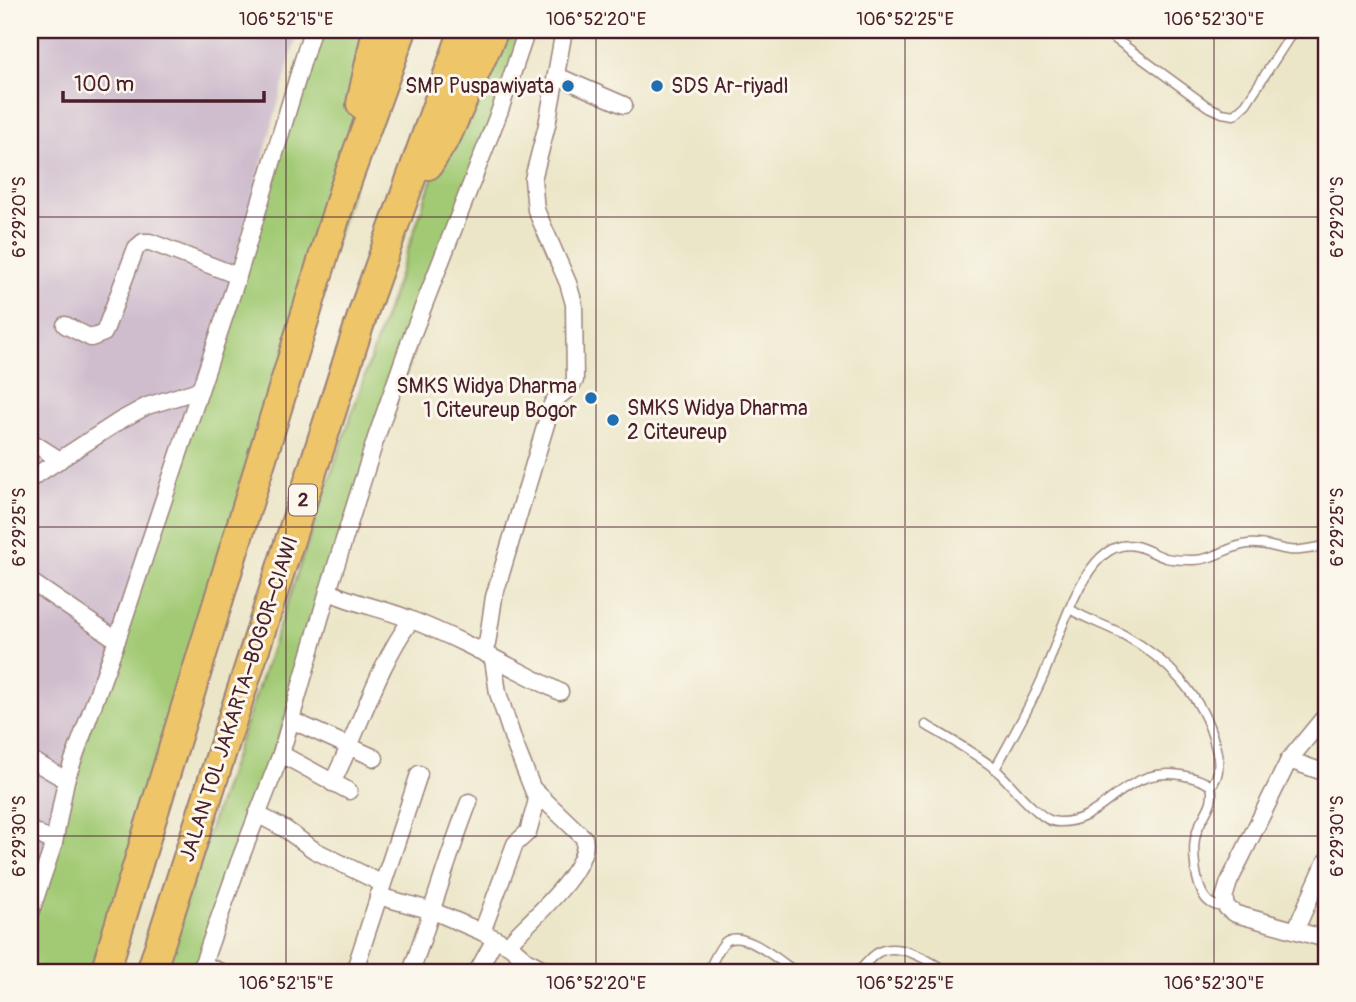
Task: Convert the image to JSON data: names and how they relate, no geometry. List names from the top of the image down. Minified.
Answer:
{"streets":{"highway":["2","JALAN TOL JAKARTA–BOGOR–CIAWI"]},"places":["SMP Puspawiyata","SDS Ar-riyadl","SMKS Widya Dharma 1 Citeureup Bogor","SMKS Widya Dharma 2 Citeureup"],"scale_bar":"100 m","coordinates":["106°52'15\"E","106°52'20\"E","106°52'25\"E","106°52'30\"E","6°29'20\"S","6°29'25\"S","6°29'30\"S"]}
